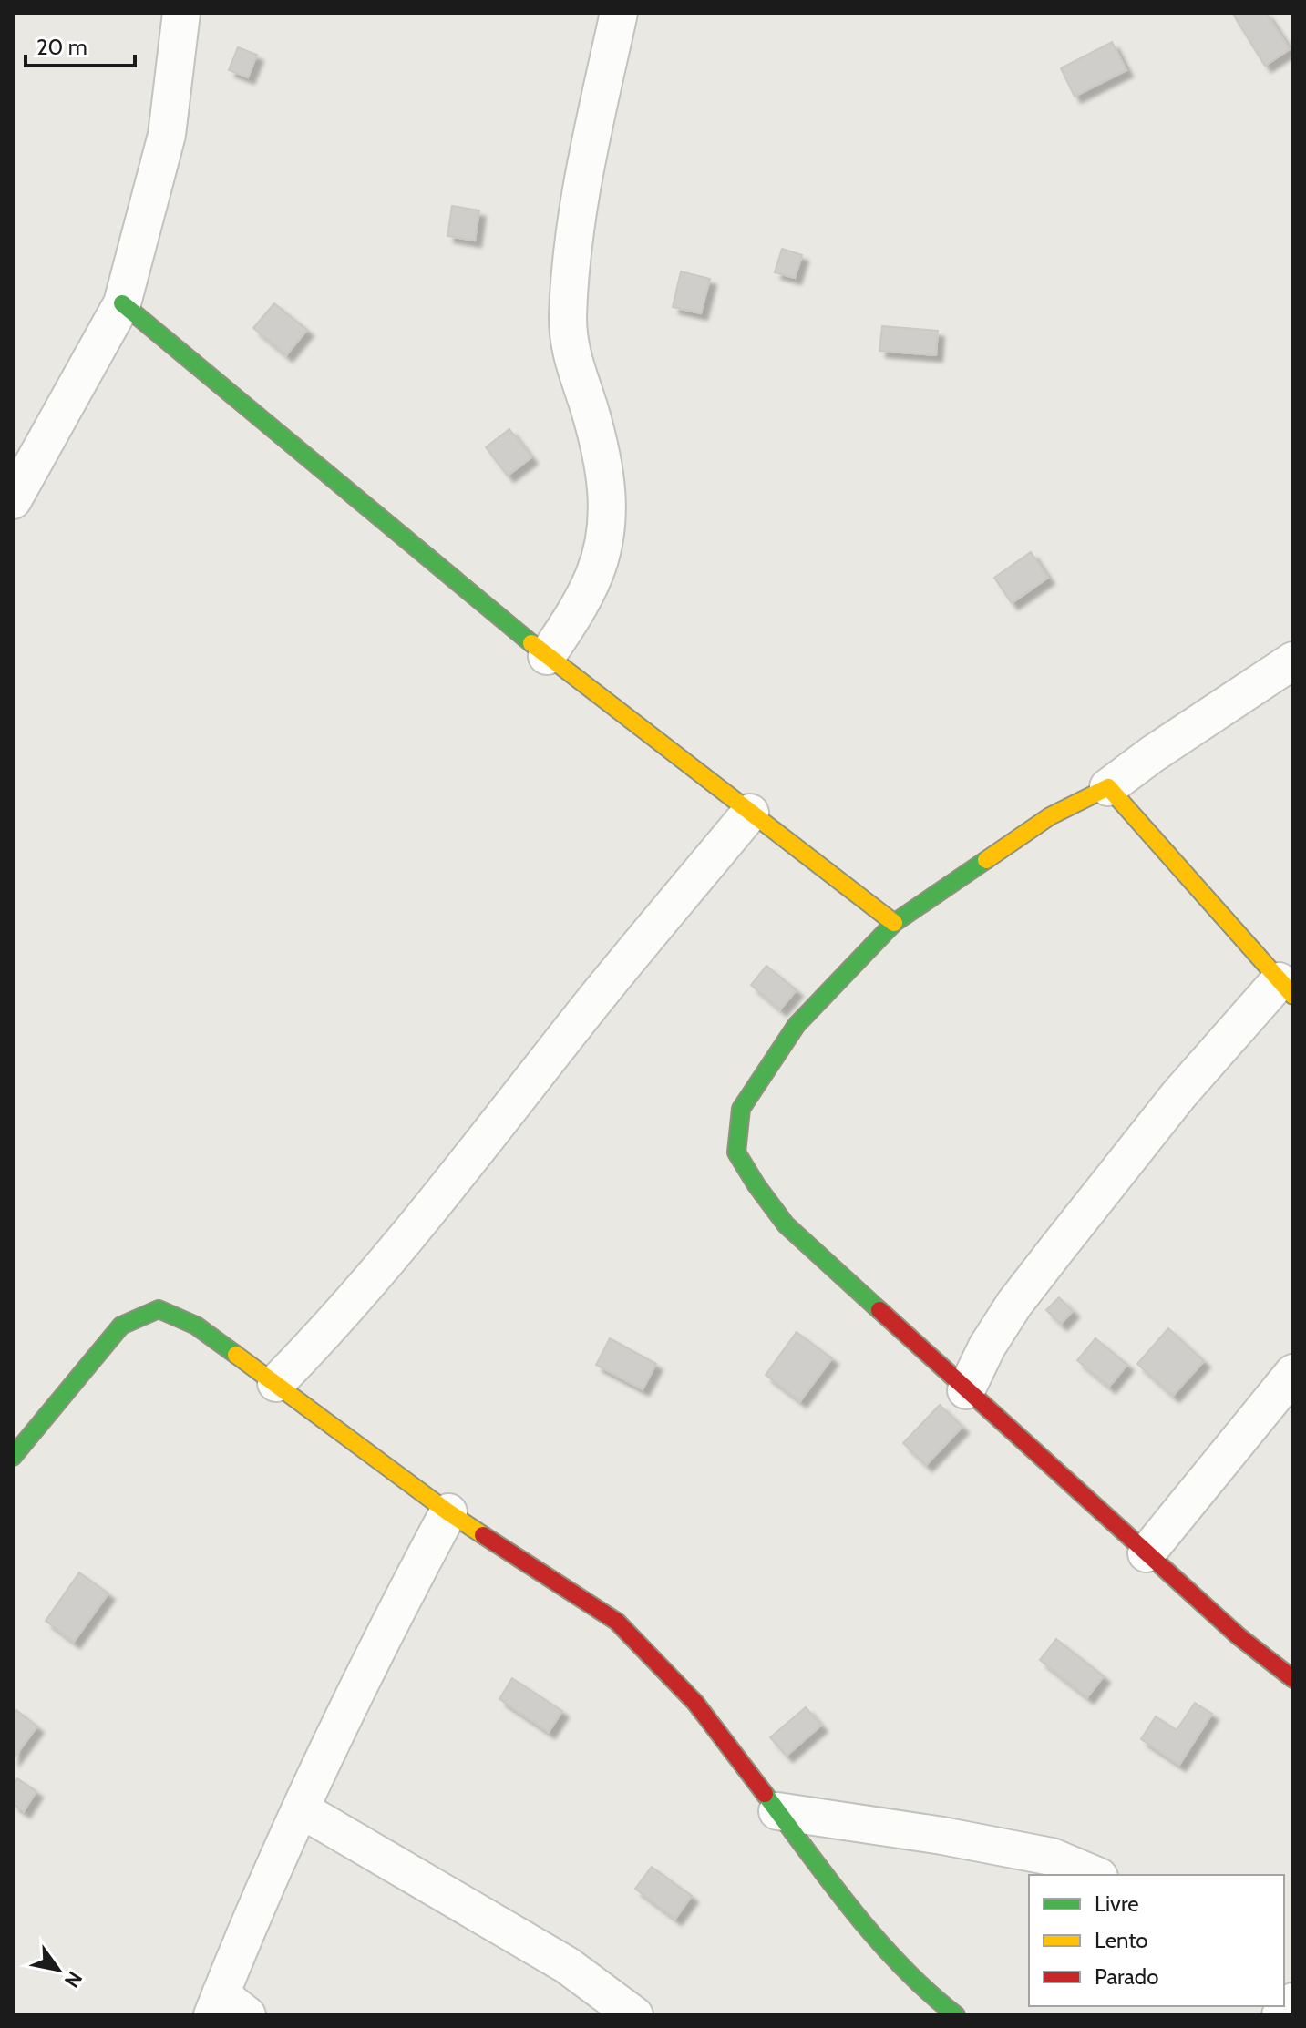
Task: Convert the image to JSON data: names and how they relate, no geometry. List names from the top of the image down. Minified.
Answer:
{"legend":["Livre","Lento","Parado"],"scale_bar":"20 m","north":"bottom right"}
